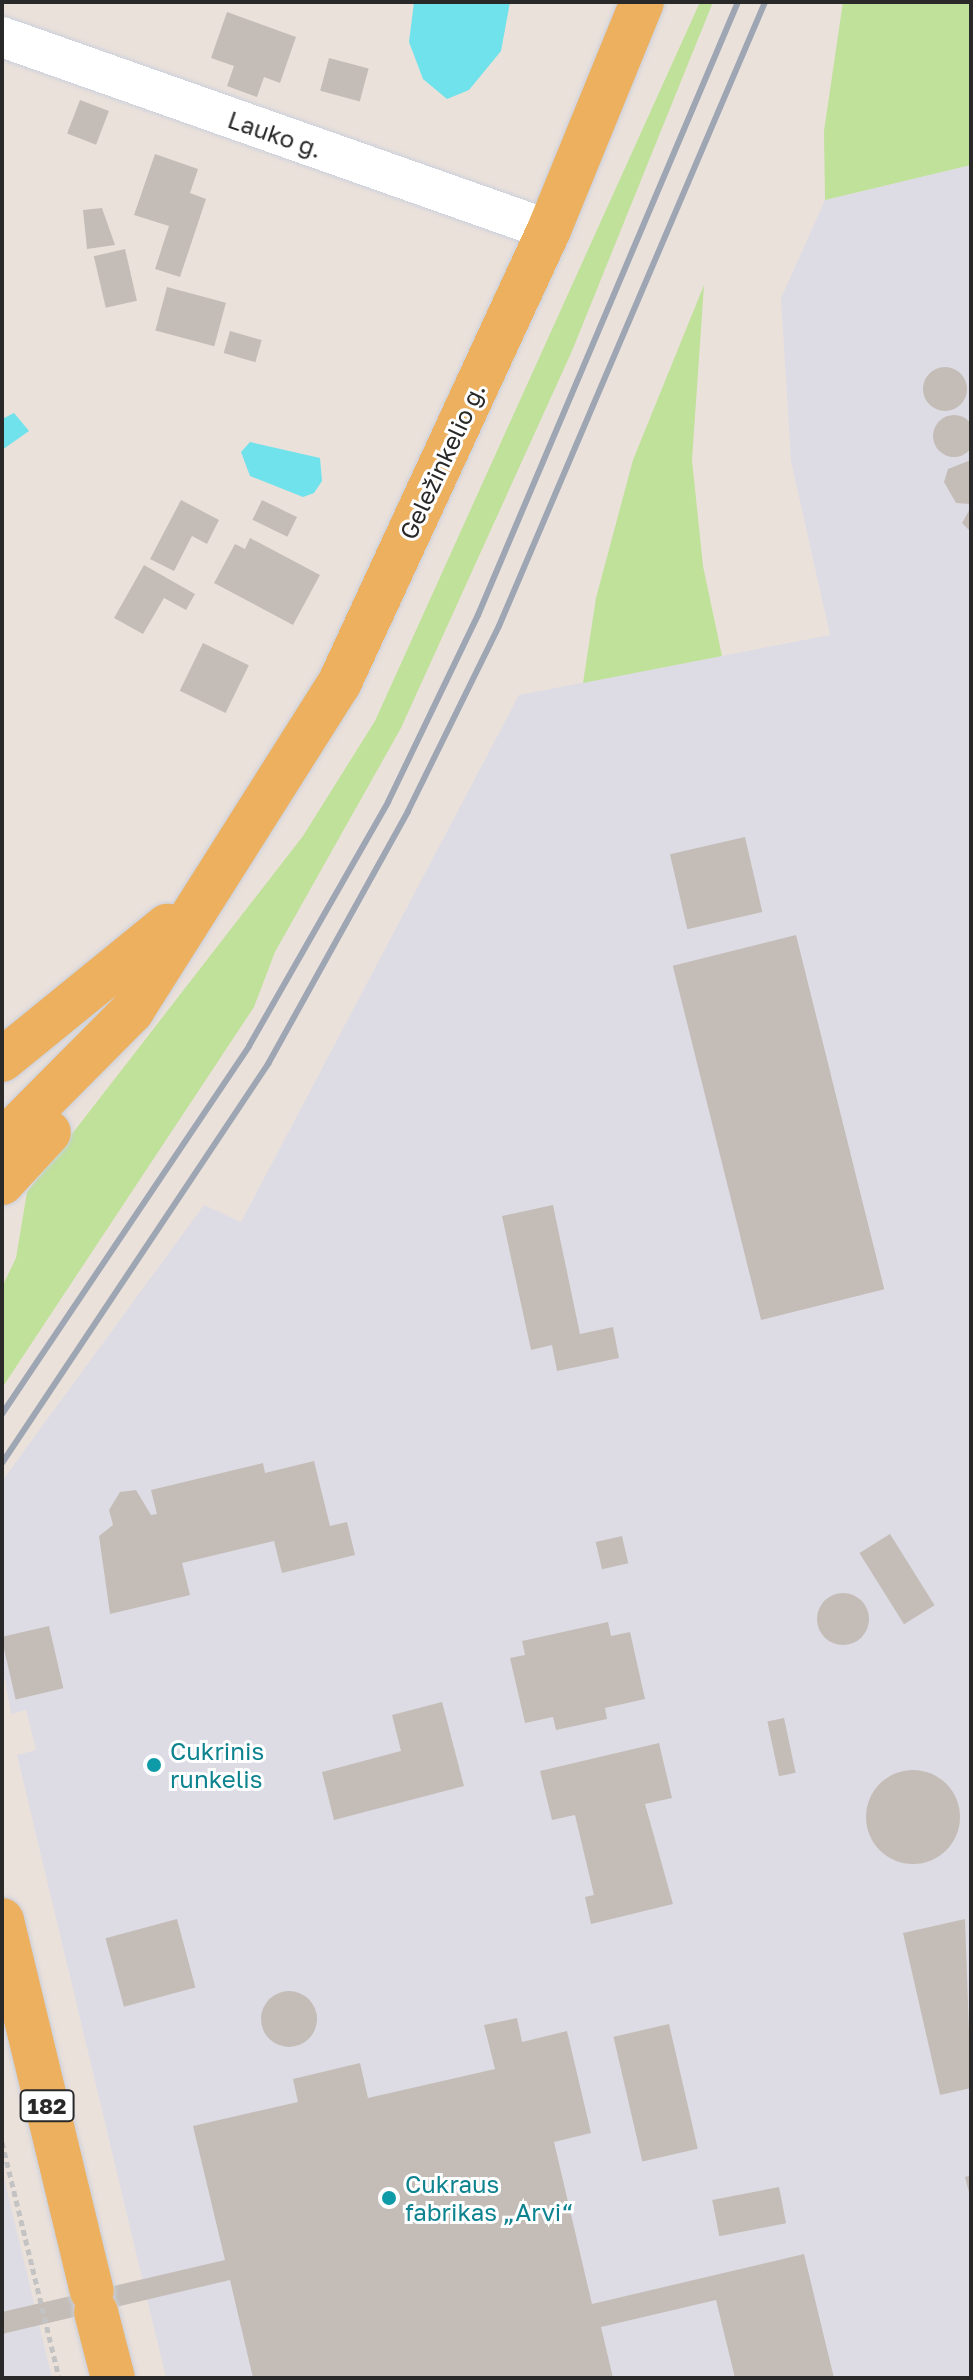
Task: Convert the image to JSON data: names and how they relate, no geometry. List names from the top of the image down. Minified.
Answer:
{"streets":{"main road":["Geležinkelio g.","182"],"street":["Lauko g."]},"crossings":[["Lauko g.","Geležinkelio g."]],"places":["Cukrinis runkelis","Cukraus fabrikas „Arvi“"]}
